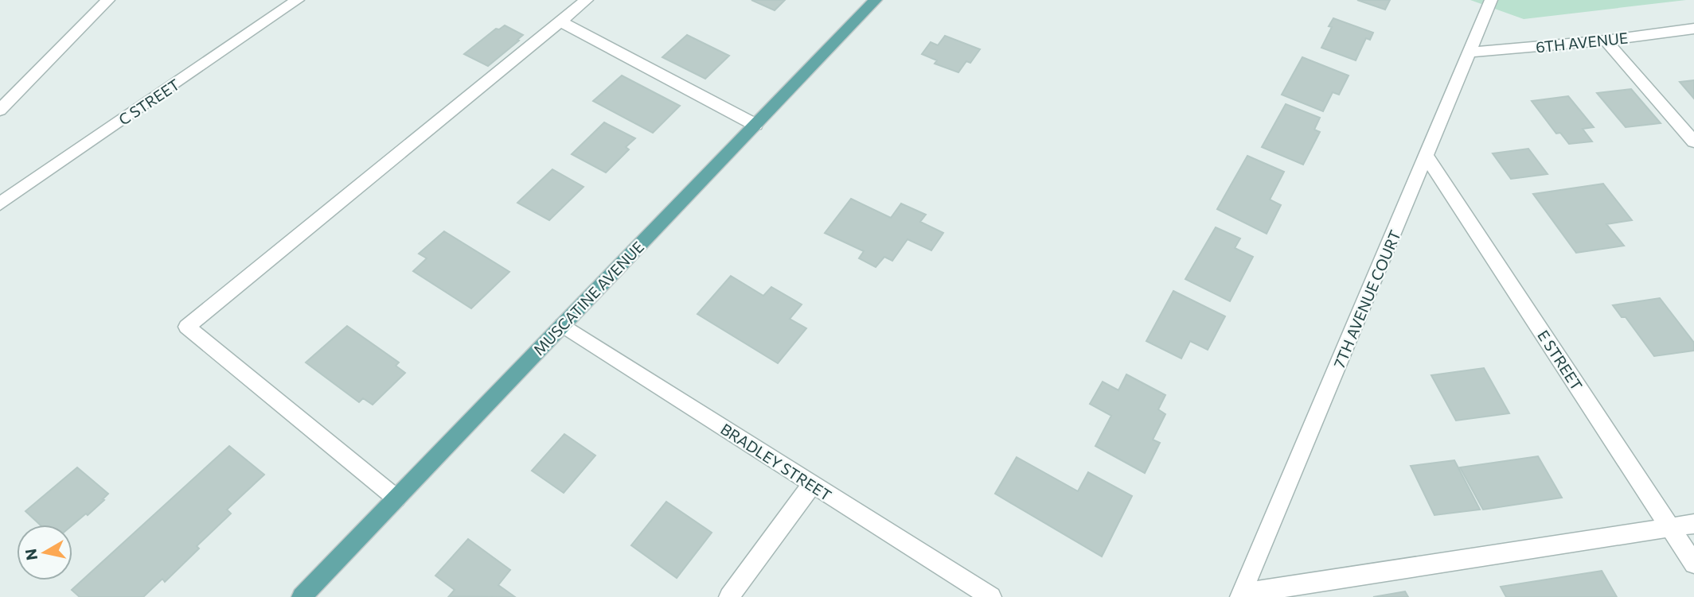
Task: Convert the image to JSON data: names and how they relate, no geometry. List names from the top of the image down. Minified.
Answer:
{"streets":{"main road":["MUSCATINE AVENUE"],"street":["6TH AVENUE","C STREET","7TH AVENUE COURT","E STREET","BRADLEY STREET"]},"crossings":[["6TH AVENUE","7TH AVENUE COURT"],["MUSCATINE AVENUE","BRADLEY STREET"],["7TH AVENUE COURT","E STREET"]],"north":"left"}
